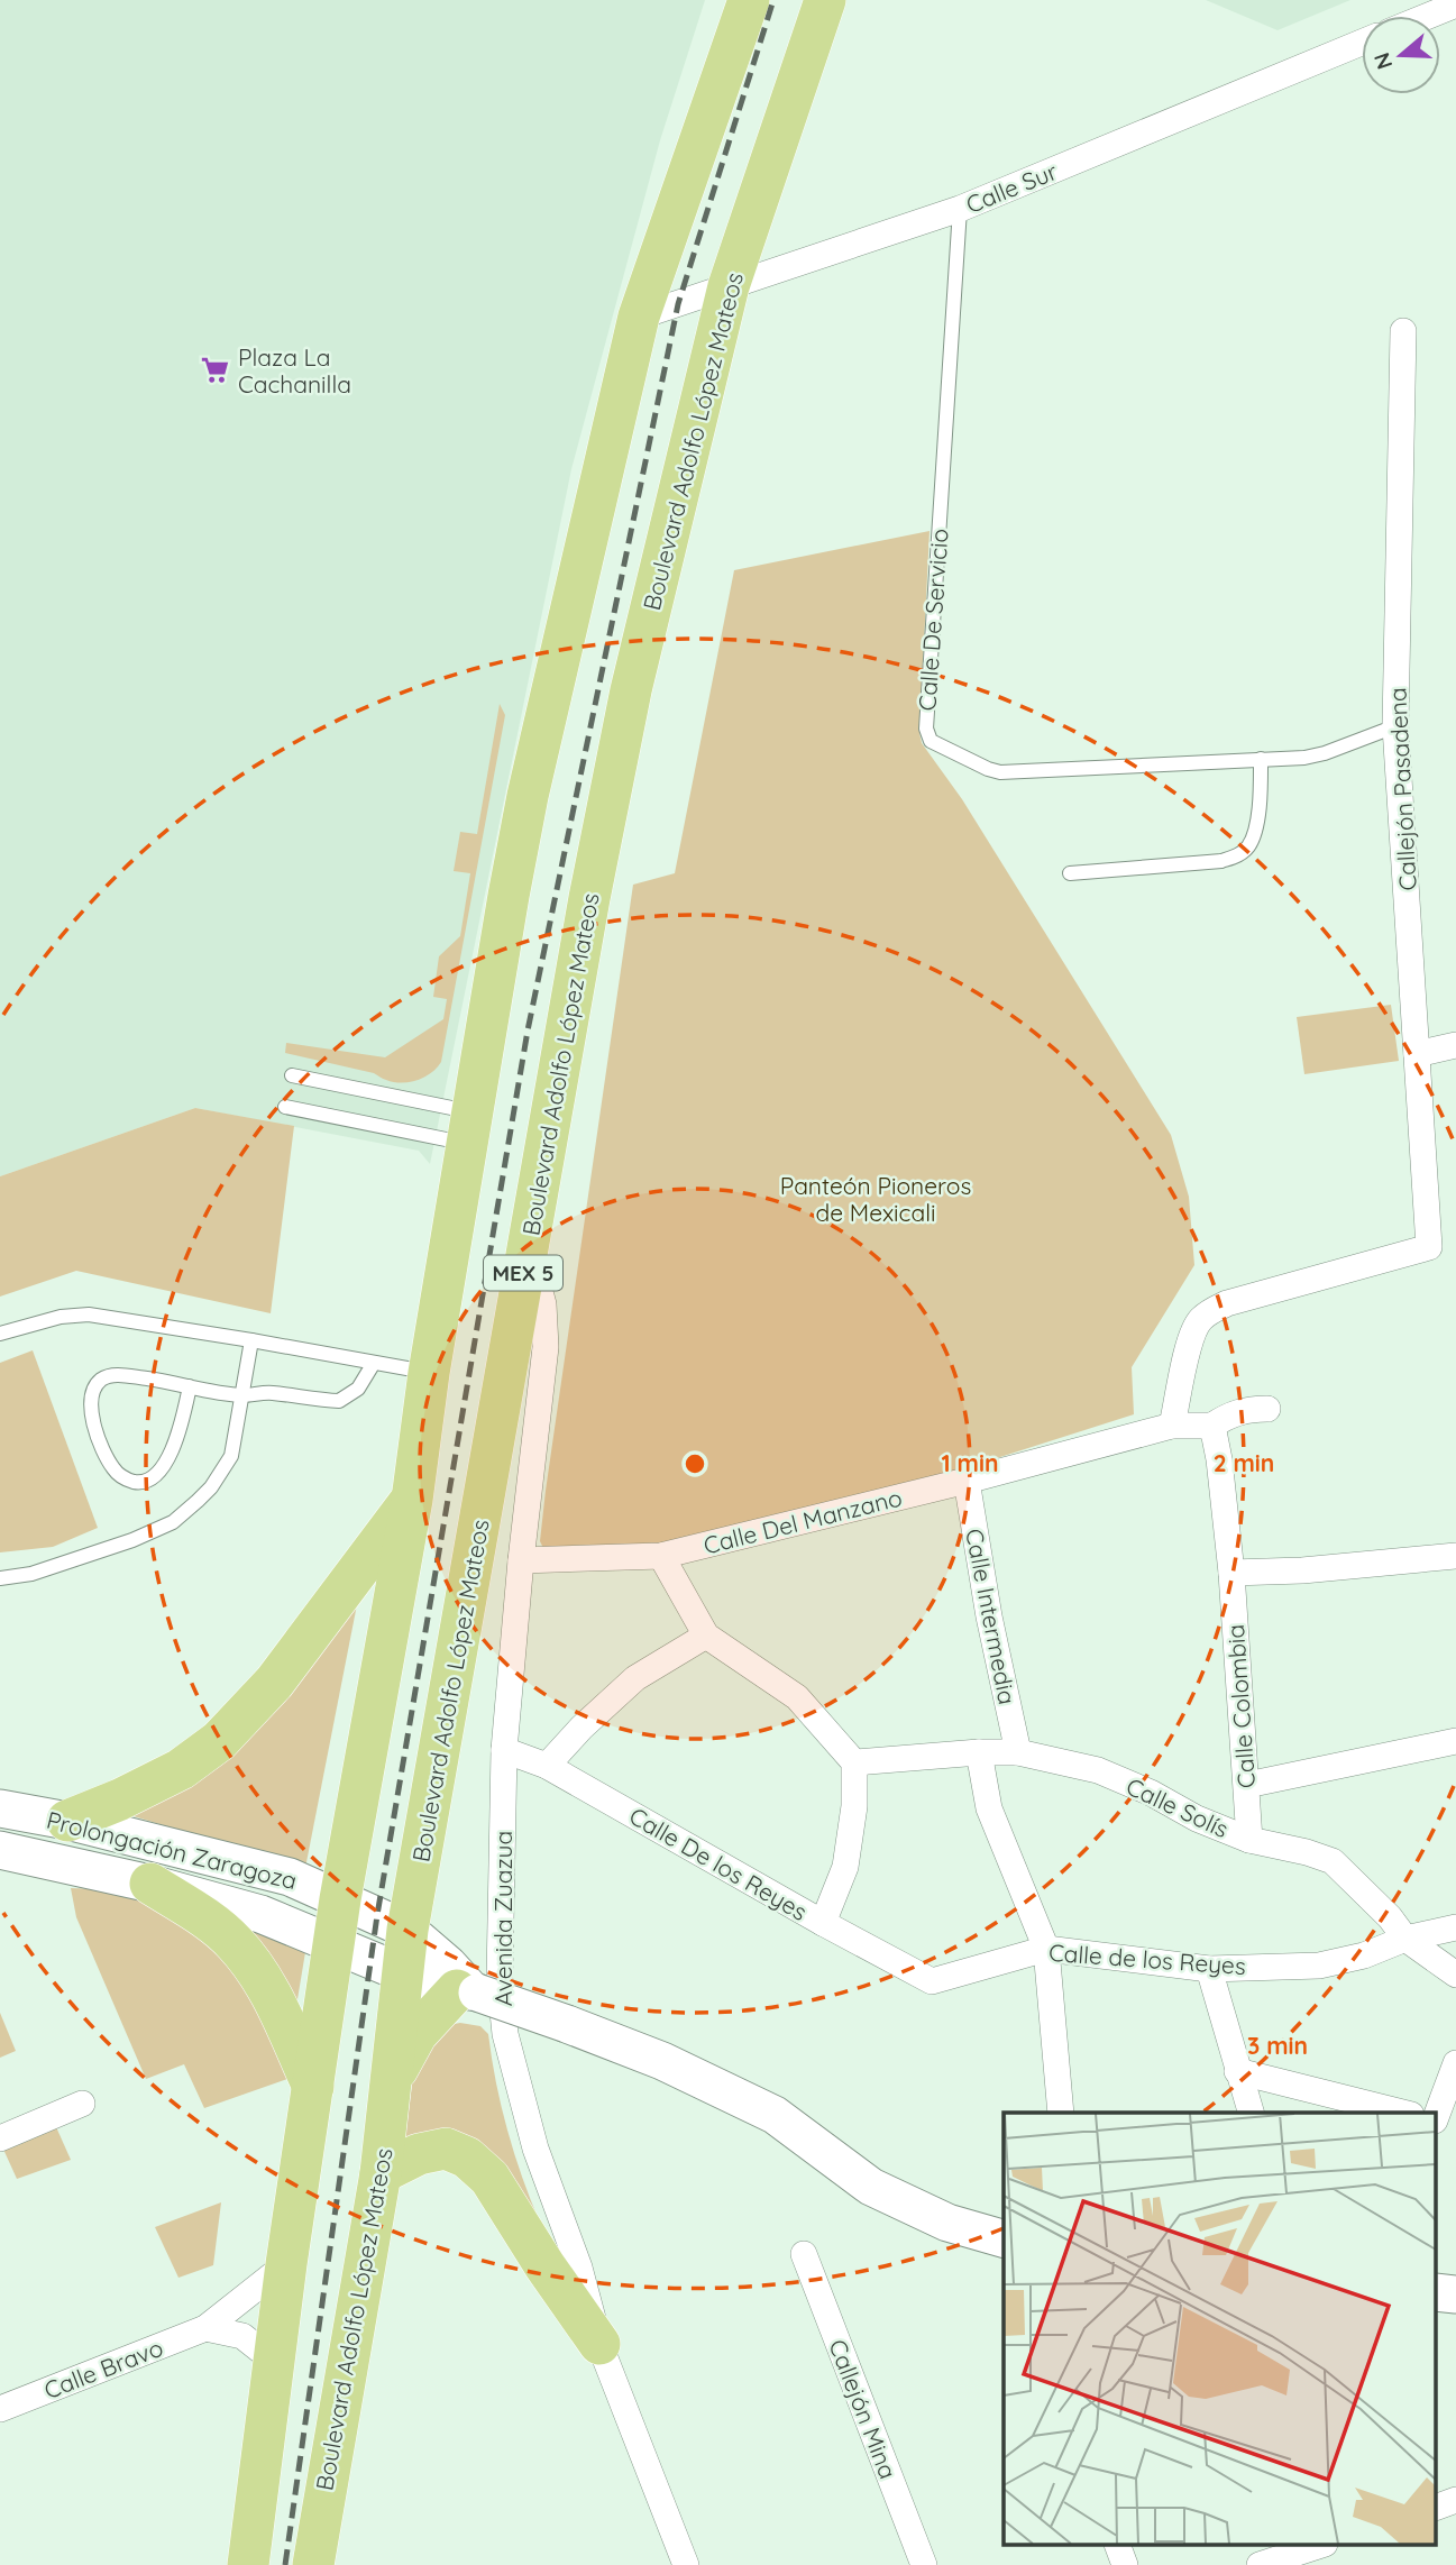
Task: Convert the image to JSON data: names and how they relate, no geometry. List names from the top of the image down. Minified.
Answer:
{"streets":{"main road":["Boulevard Adolfo López Mateos","MEX 5","Prolongación Zaragoza"],"street":["Calle Sur","Callejón Pasadena","Calle Del Manzano","Calle Intermedia","Calle Colombia","Calle Solís","Calle De los Reyes","Avenida Zuazua","Calle de los Reyes","Calle Bravo","Callejón Mina"],"lane":["Calle De Servicio"]},"crossings":[["Calle Sur","Boulevard Adolfo López Mateos"],["Calle Sur","Calle De Servicio"],["Calle Sur","MEX 5"],["Boulevard Adolfo López Mateos","Prolongación Zaragoza"],["Boulevard Adolfo López Mateos","Avenida Zuazua"],["Calle De Servicio","Callejón Pasadena"],["Callejón Pasadena","Calle Del Manzano"],["MEX 5","Prolongación Zaragoza"],["MEX 5","Calle Bravo"],["Calle Del Manzano","Calle Intermedia"],["Calle Del Manzano","Avenida Zuazua"],["Calle Intermedia","Calle Solís"],["Calle Colombia","Calle Solís"],["Calle Solís","Calle de los Reyes"],["Calle De los Reyes","Avenida Zuazua"],["Calle De los Reyes","Calle de los Reyes"]],"parks":["Panteón Pioneros de Mexicali"],"places":{"supermarket":["Plaza La Cachanilla"]},"north":"left","rings":["1 min","2 min","3 min"]}
